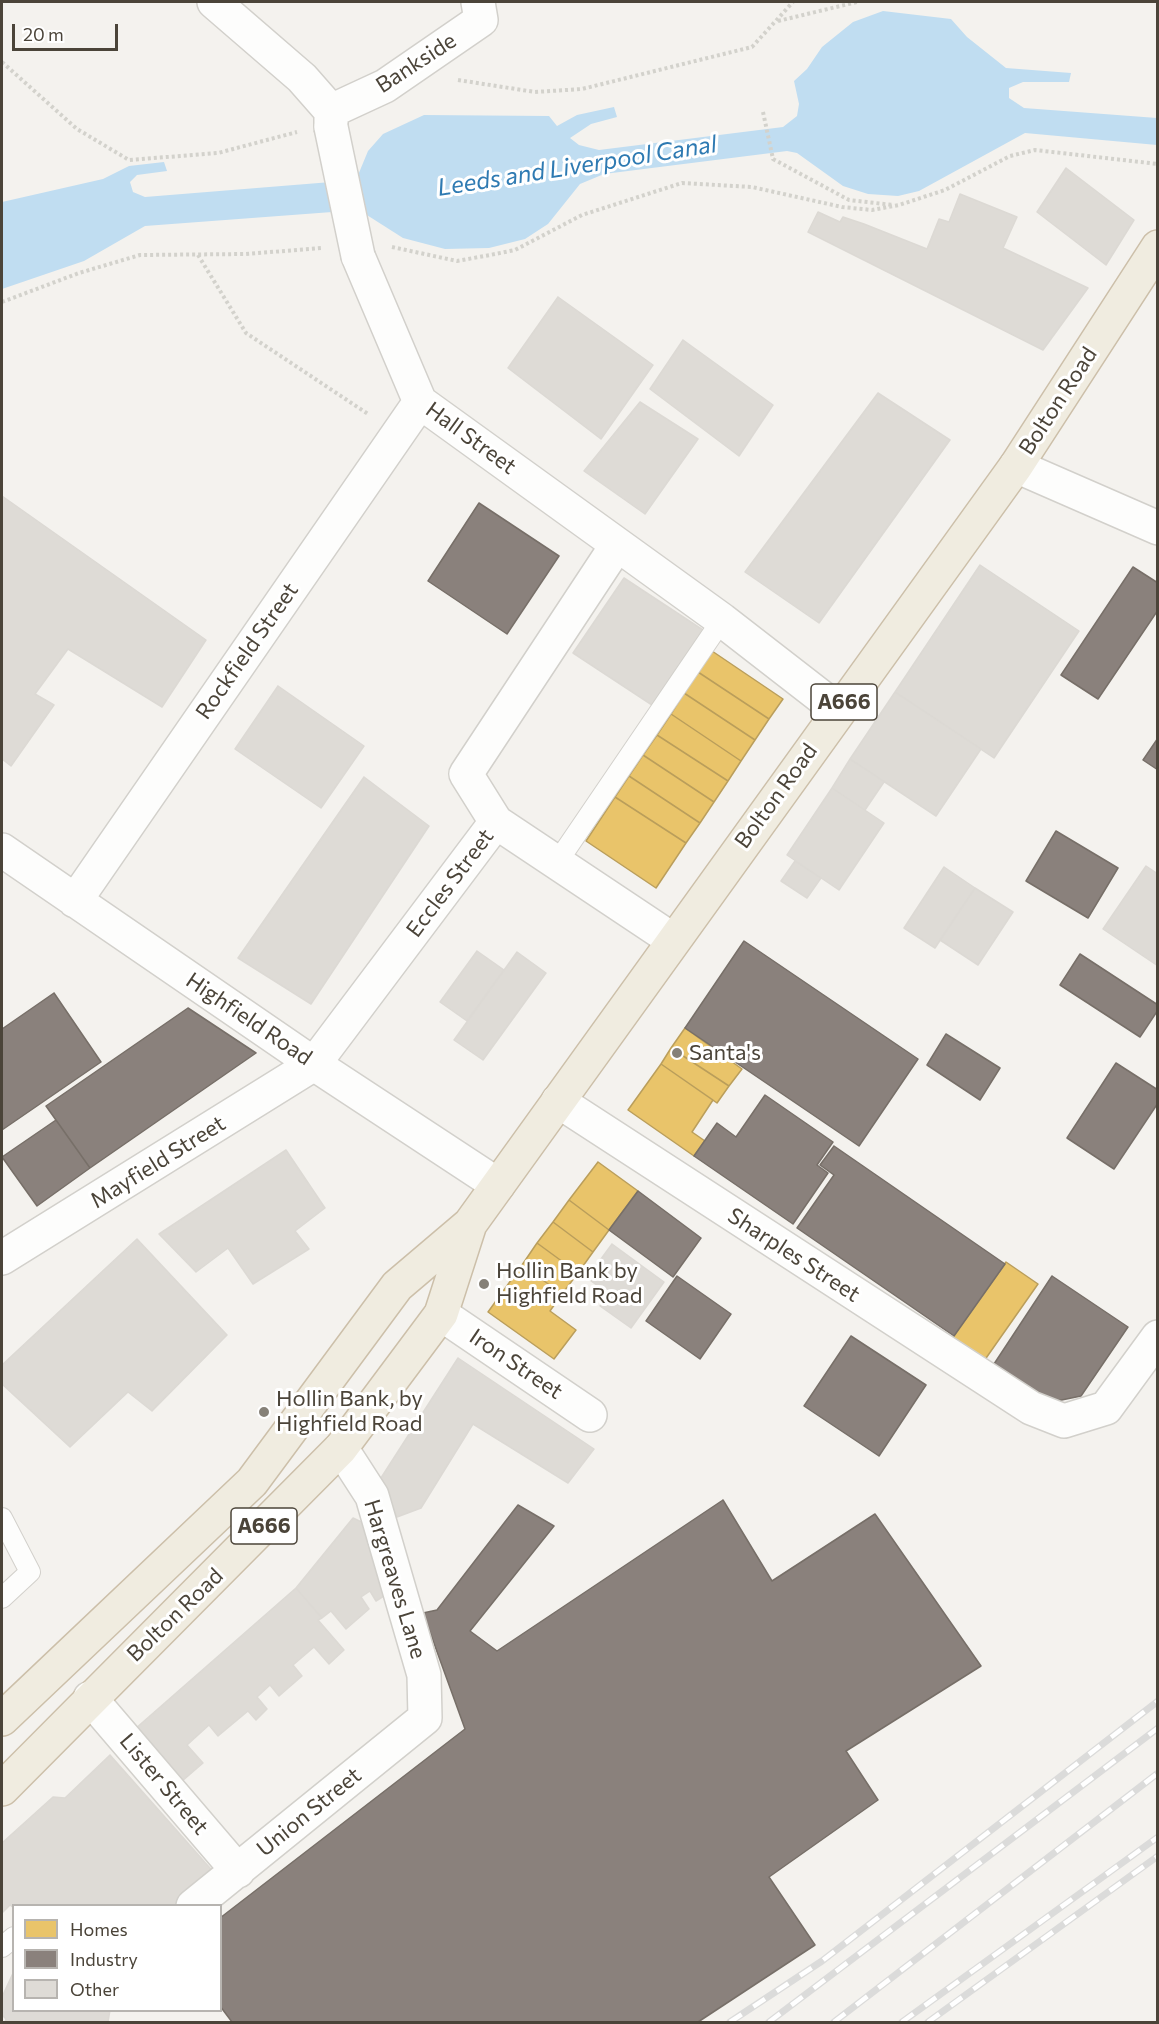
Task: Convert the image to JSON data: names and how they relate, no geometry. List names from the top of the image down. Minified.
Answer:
{"streets":{"highway":["Bolton Road","A666"],"street":["Bankside","Hall Street","Rockfield Street","Eccles Street","Highfield Road","Mayfield Street","Sharples Street","Iron Street","Hargreaves Lane","Lister Street","Union Street"]},"crossings":[["Bankside","Hall Street"],["Bolton Road","Hall Street"],["Bolton Road","Highfield Road"],["Bolton Road","Sharples Street"],["Bolton Road","Iron Street"],["Bolton Road","Hargreaves Lane"],["Bolton Road","Lister Street"],["Hall Street","Rockfield Street"],["Hall Street","Eccles Street"],["Rockfield Street","Highfield Road"],["Eccles Street","Highfield Road"],["Eccles Street","Mayfield Street"],["Highfield Road","Mayfield Street"],["Hargreaves Lane","Union Street"],["Lister Street","Union Street"]],"water":["Leeds and Liverpool Canal"],"places":["Santa's","Hollin Bank by Highfield Road","Hollin Bank, by Highfield Road"],"legend":["Homes","Industry","Other"],"scale_bar":"20 m"}
